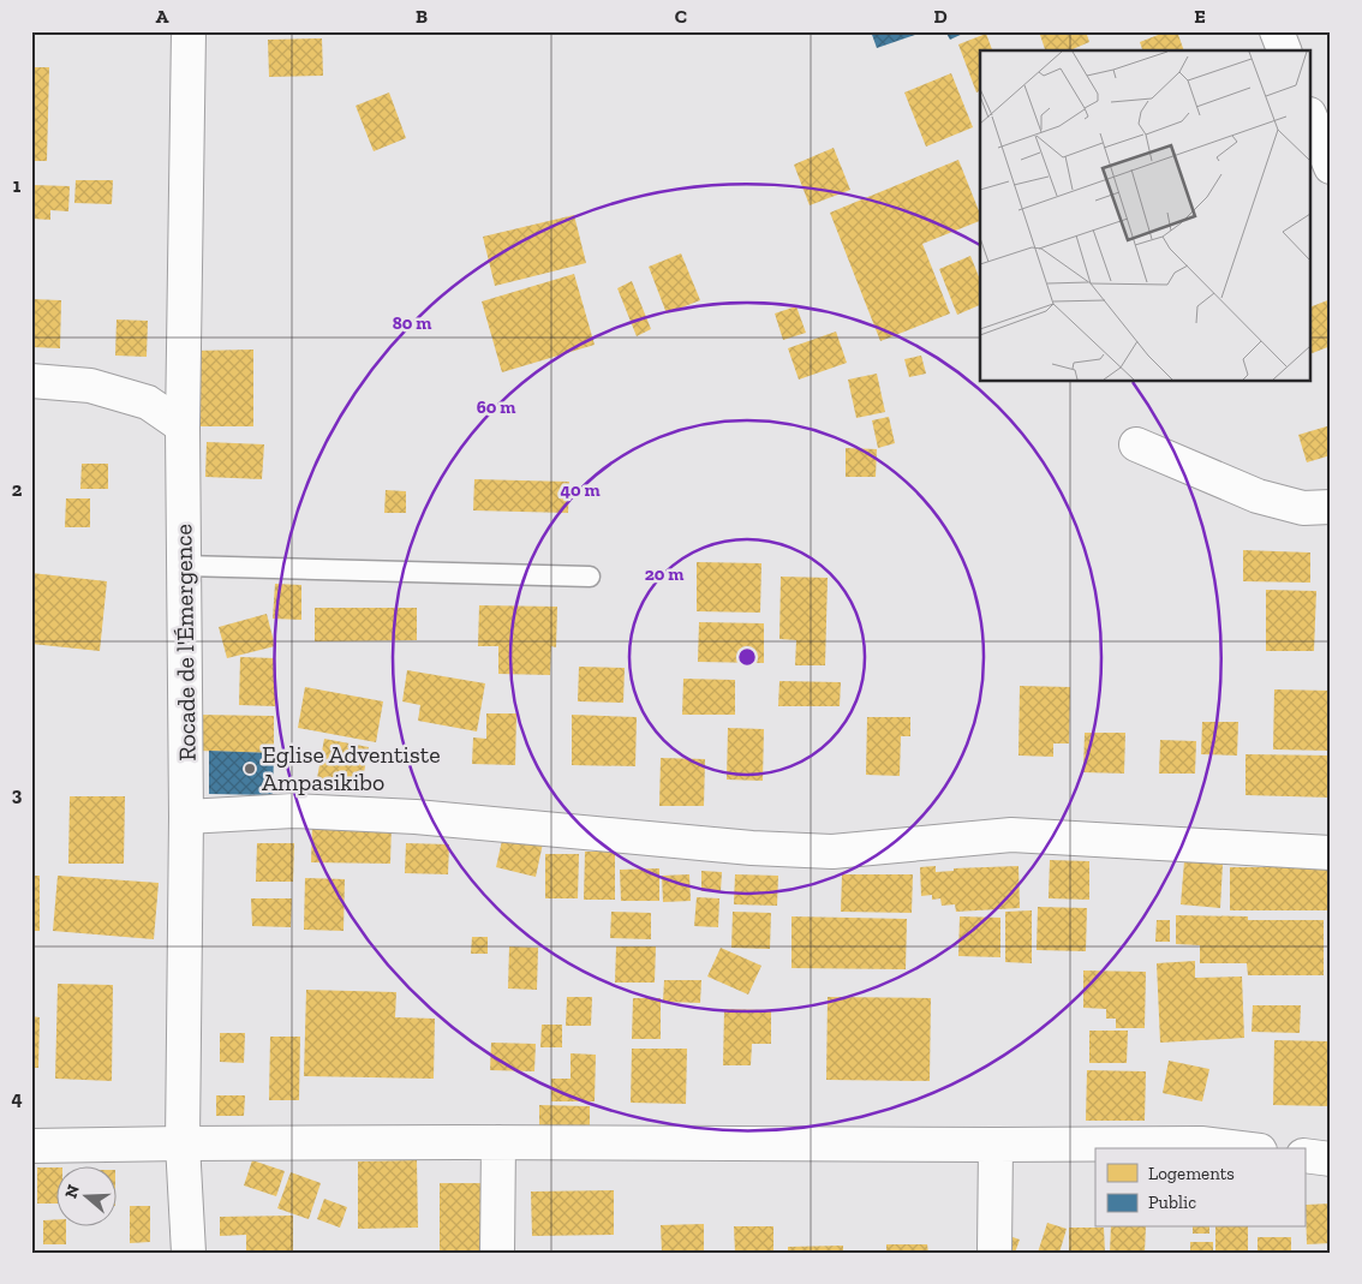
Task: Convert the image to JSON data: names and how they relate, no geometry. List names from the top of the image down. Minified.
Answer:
{"streets":{"street":["Rocade de l'Émergence"]},"places":["Eglise Adventiste Ampasikibo"],"legend":["Logements","Public"],"north":"left","grid":{"columns":["A","B","C","D","E"],"rows":["1","2","3","4"]},"rings":["80 m","60 m","40 m","20 m"]}
